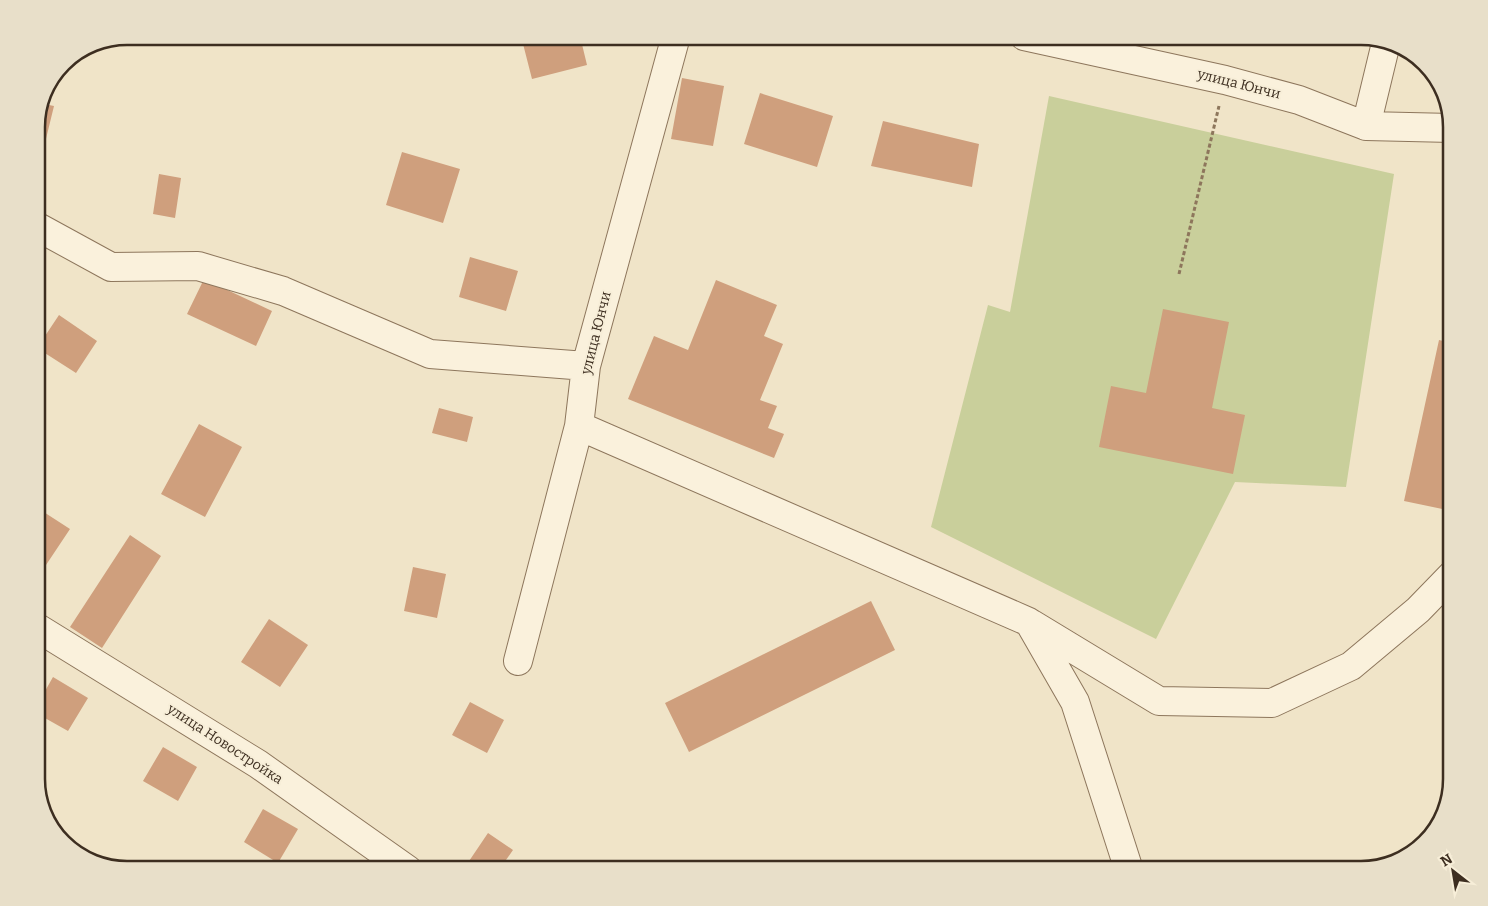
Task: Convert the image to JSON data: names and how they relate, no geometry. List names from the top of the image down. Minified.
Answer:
{"streets":{"street":["улица Юнчи","улица Новостройка"]},"north":"top left"}
